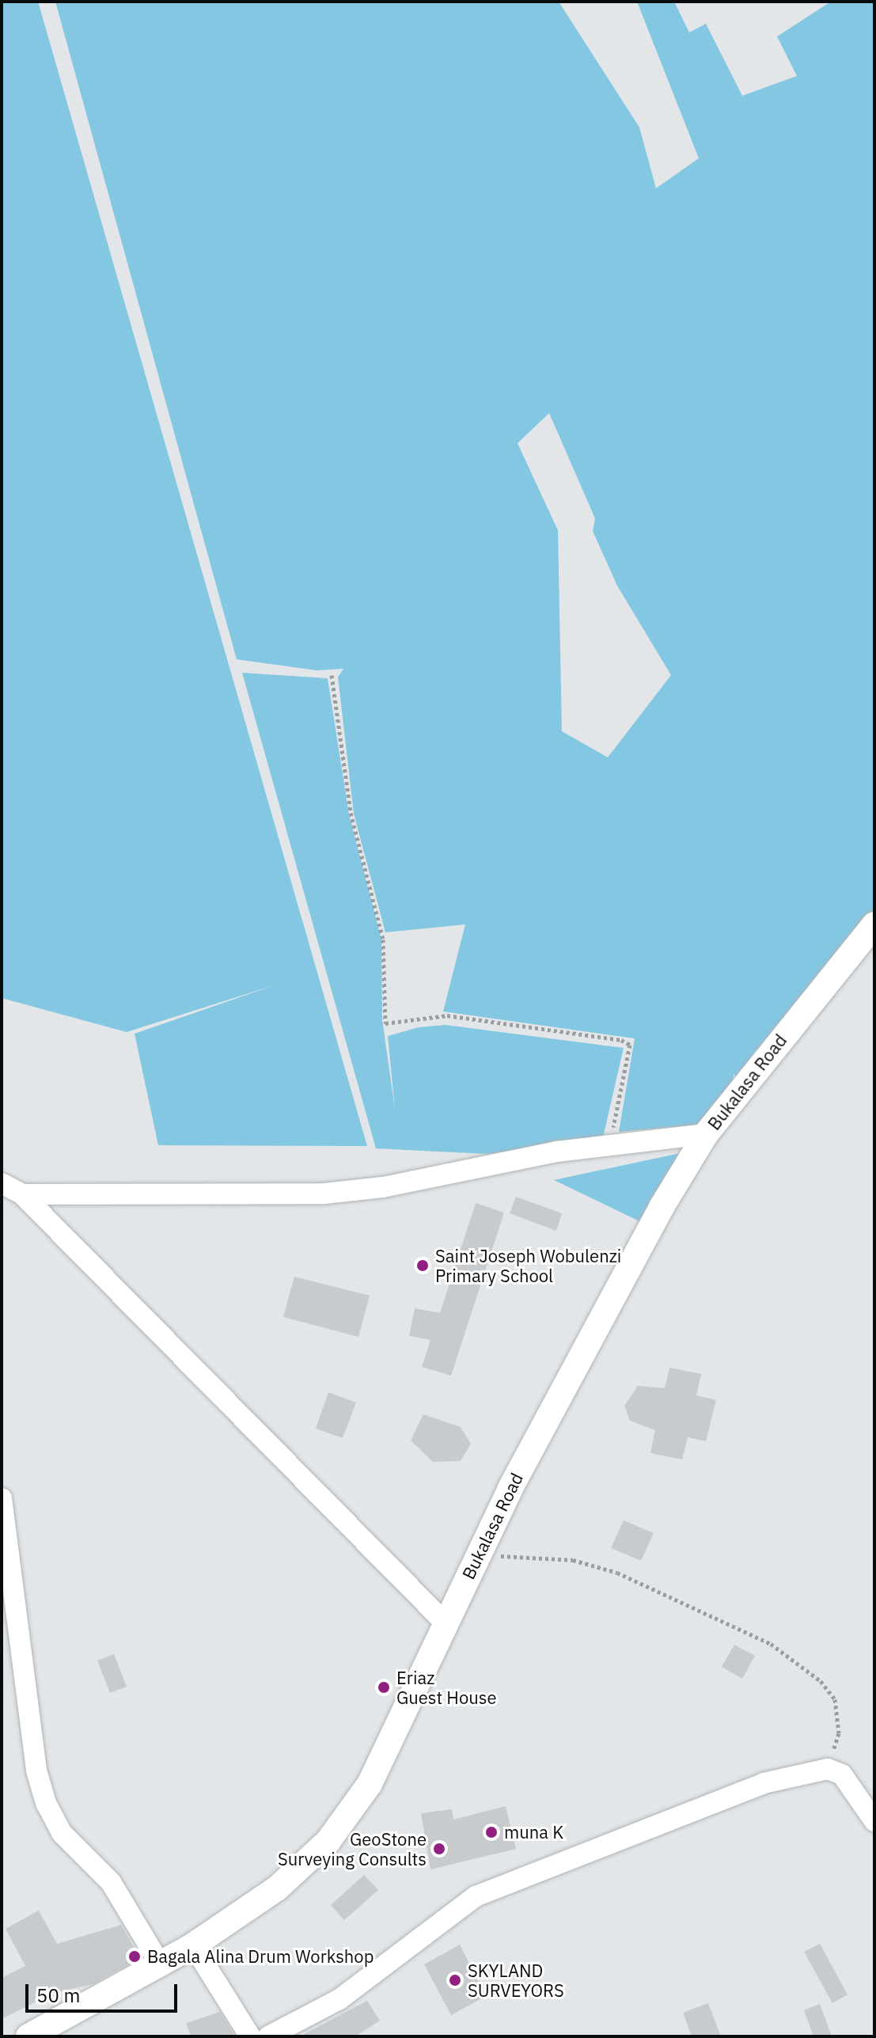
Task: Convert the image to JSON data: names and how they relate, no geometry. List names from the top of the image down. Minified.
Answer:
{"streets":{"street":["Bukalasa Road"]},"places":["Saint Joseph Wobulenzi Primary School","Eriaz Guest House","muna K","GeoStone Surveying Consults","Bagala Alina Drum Workshop","SKYLAND SURVEYORS"],"scale_bar":"50 m"}
